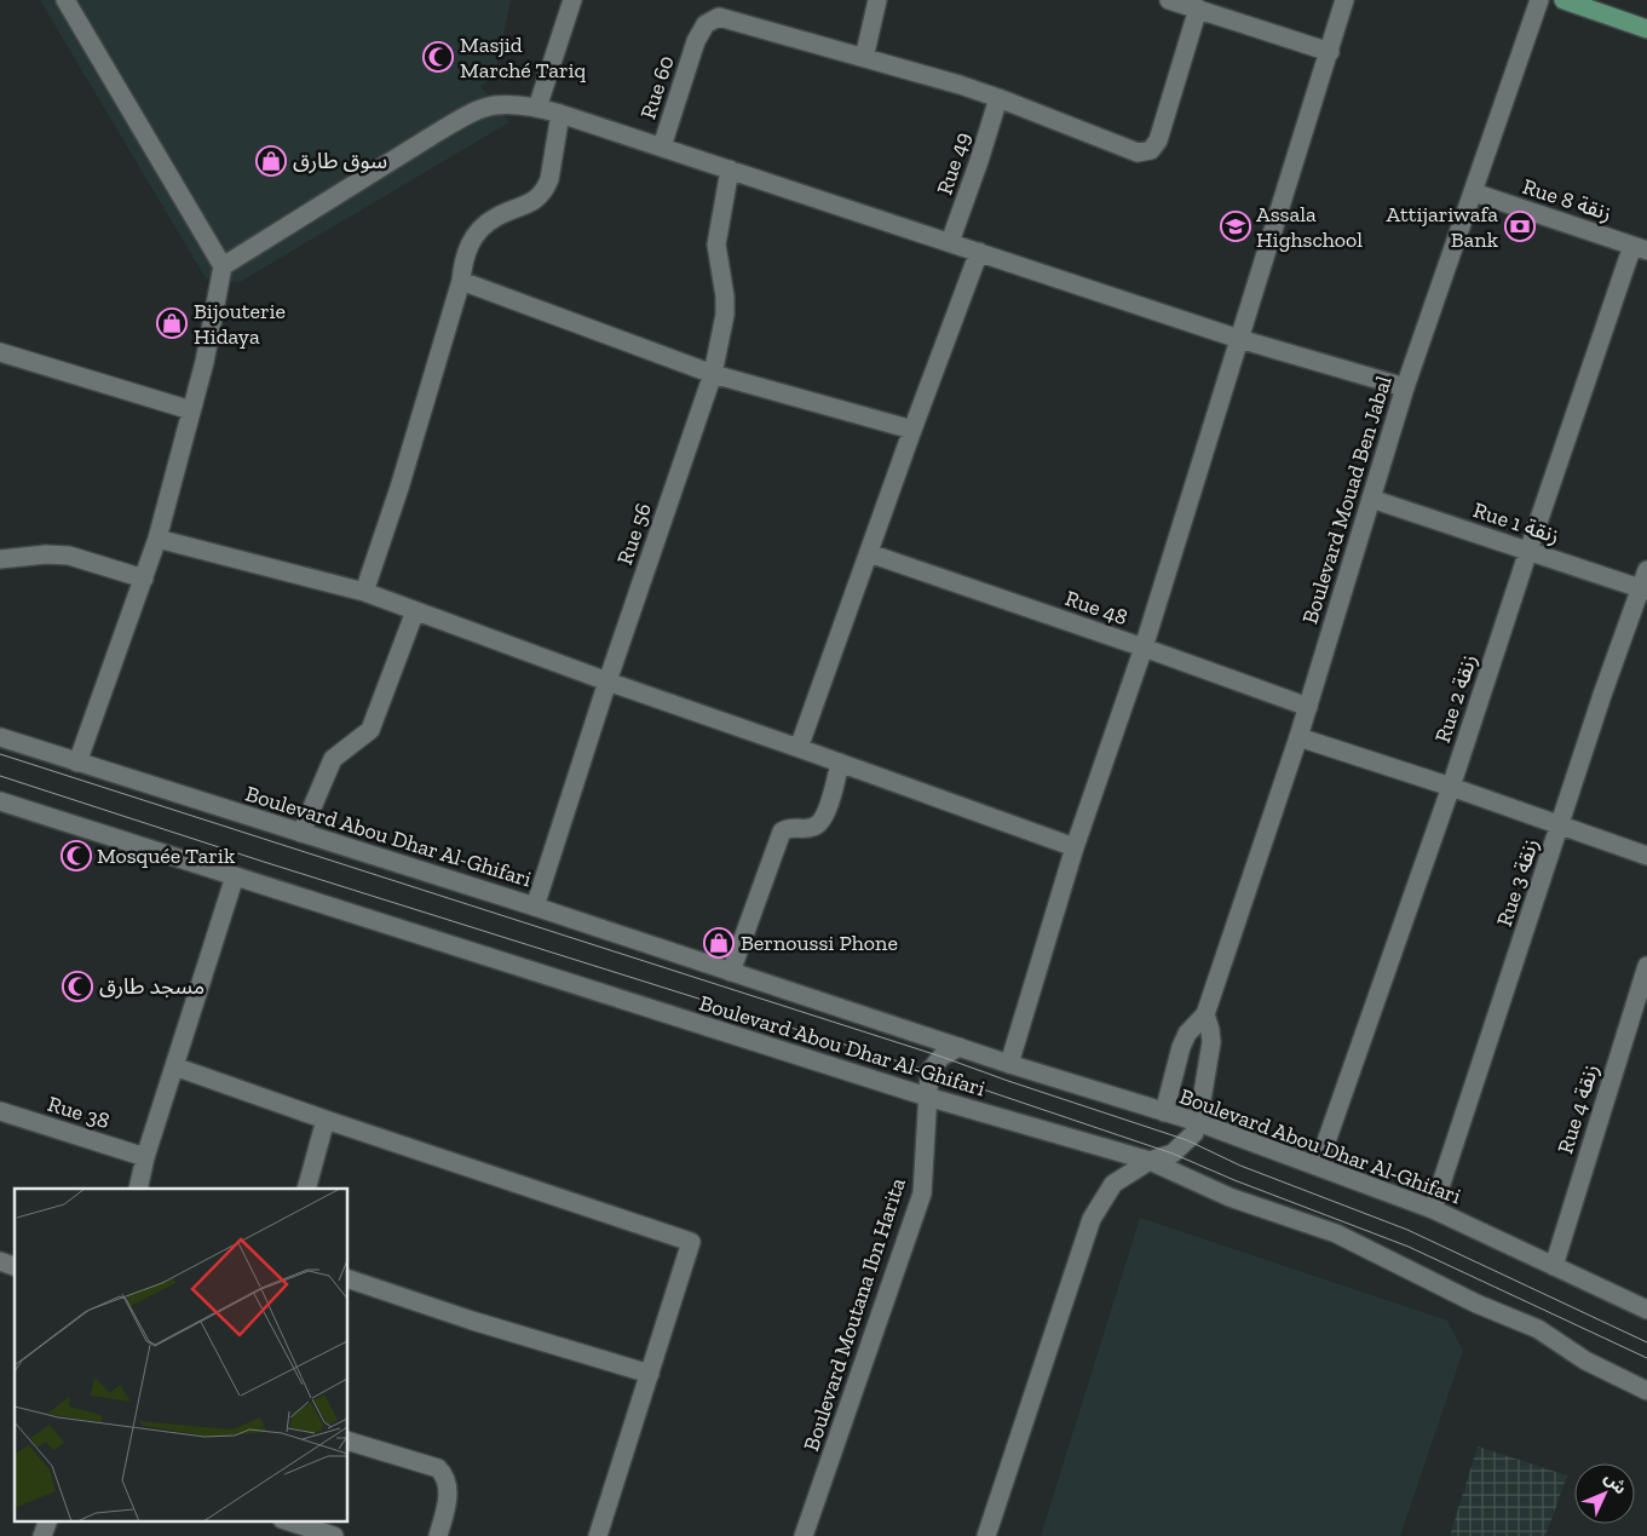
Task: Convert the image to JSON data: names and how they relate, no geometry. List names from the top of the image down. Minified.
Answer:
{"streets":{"street":["Rue 60","Rue 49","Rue 8 زنقة","Boulevard Mouad Ben Jabal","Rue 1 زنقة","Rue 56","Rue 48","Rue 2 زنقة","Boulevard Abou Dhar Al-Ghifari","Rue 3 زنقة","Rue 4 زنقة","Rue 38","Boulevard Moutana Ibn Harita"]},"crossings":[["Rue 8 زنقة","Boulevard Mouad Ben Jabal"],["Rue 8 زنقة","Rue 2 زنقة"],["Boulevard Mouad Ben Jabal","Rue 1 زنقة"],["Boulevard Mouad Ben Jabal","Rue 48"],["Boulevard Mouad Ben Jabal","Boulevard Abou Dhar Al-Ghifari"],["Rue 1 زنقة","Rue 2 زنقة"],["Rue 1 زنقة","Rue 3 زنقة"],["Rue 56","Boulevard Abou Dhar Al-Ghifari"],["Rue 2 زنقة","Boulevard Abou Dhar Al-Ghifari"],["Boulevard Abou Dhar Al-Ghifari","Rue 3 زنقة"],["Boulevard Abou Dhar Al-Ghifari","Rue 4 زنقة"],["Boulevard Abou Dhar Al-Ghifari","Boulevard Moutana Ibn Harita"]],"places":{"mosque":["Masjid Marché Tariq","Mosquée Tarik","مسجد طارق"],"shop":["سوق طارق","Bijouterie Hidaya","Bernoussi Phone"],"school or university":["Assala Highschool"],"bank":["Attijariwafa Bank"]},"north":"top right"}
